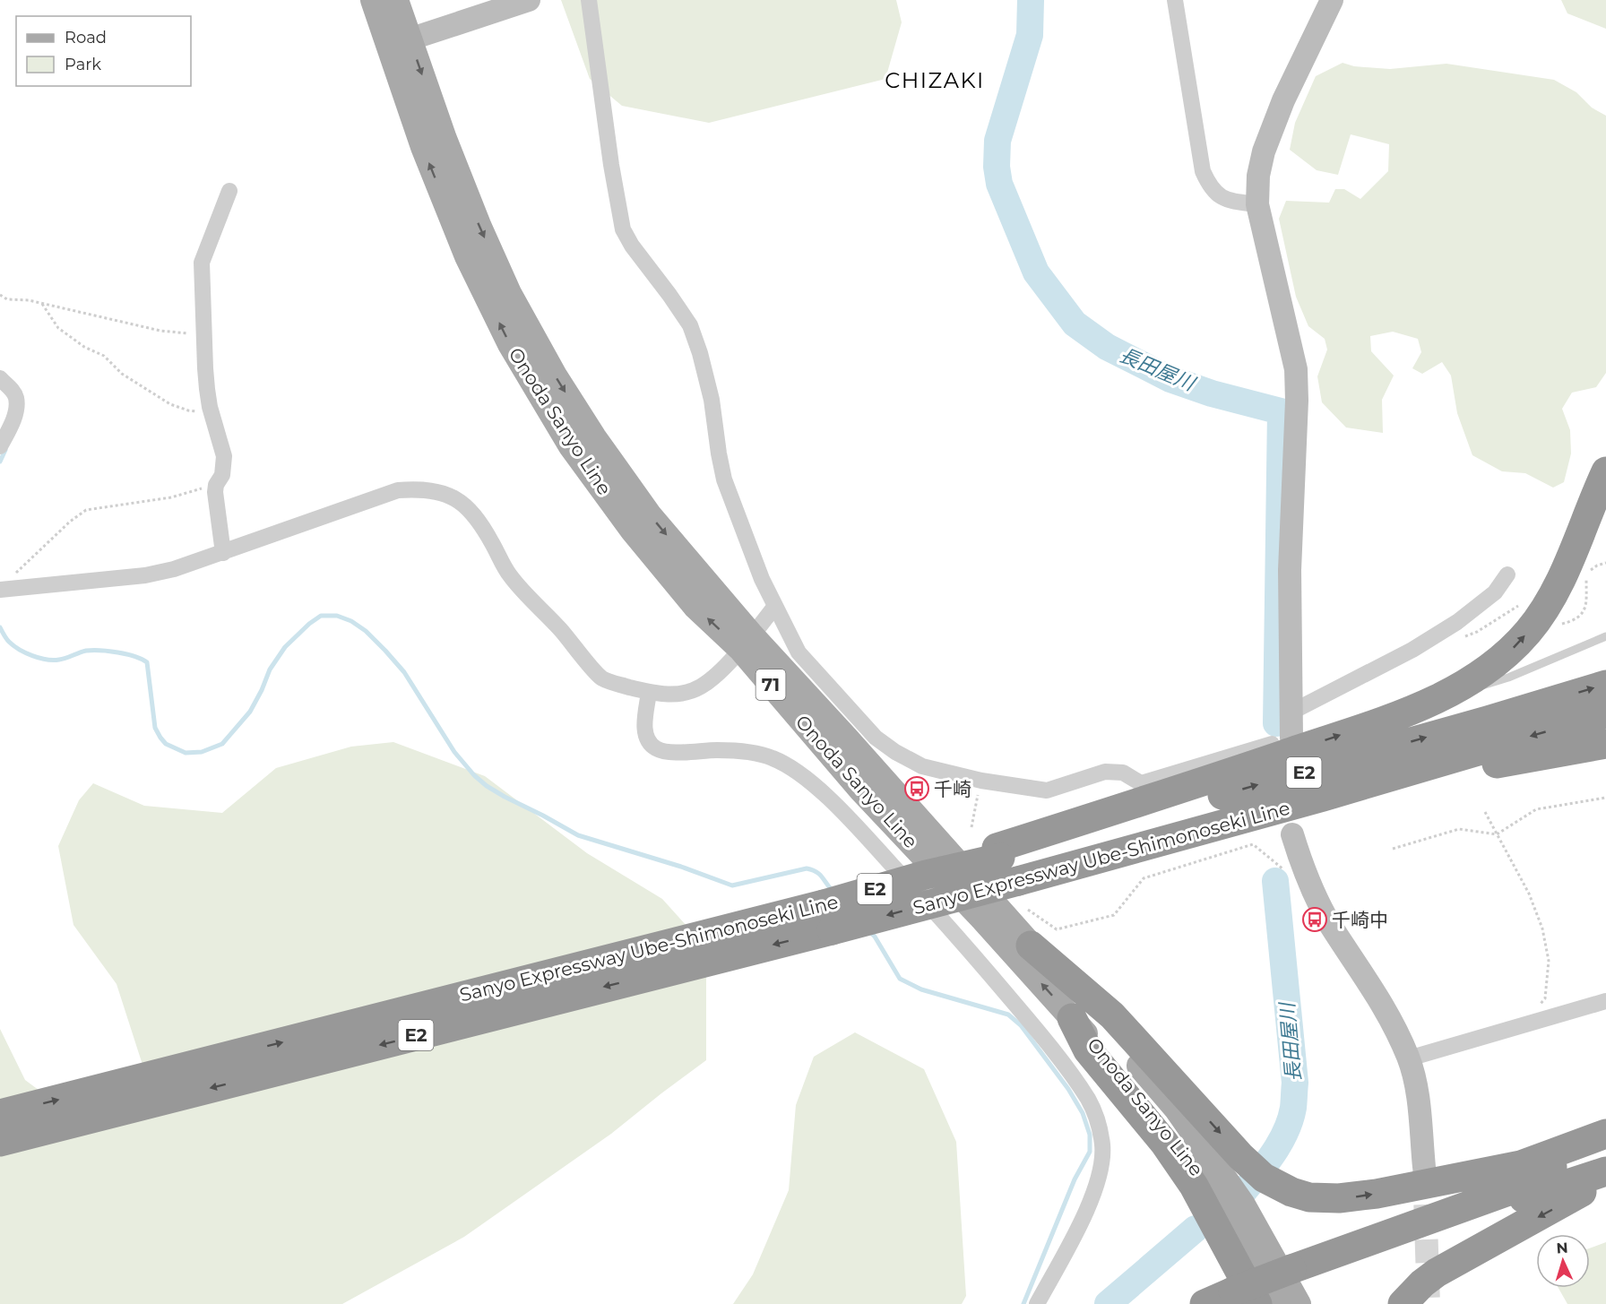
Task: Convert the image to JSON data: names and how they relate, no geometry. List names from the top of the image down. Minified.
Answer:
{"streets":{"highway":["E2","Sanyo Expressway Ube-Shimonoseki Line"],"main road":["Onoda Sanyo Line","71"]},"districts":["CHIZAKI"],"water":["長田屋川"],"places":{"bus stop":["千崎","千崎中"]},"legend":["Road","Park"],"north":"top"}
